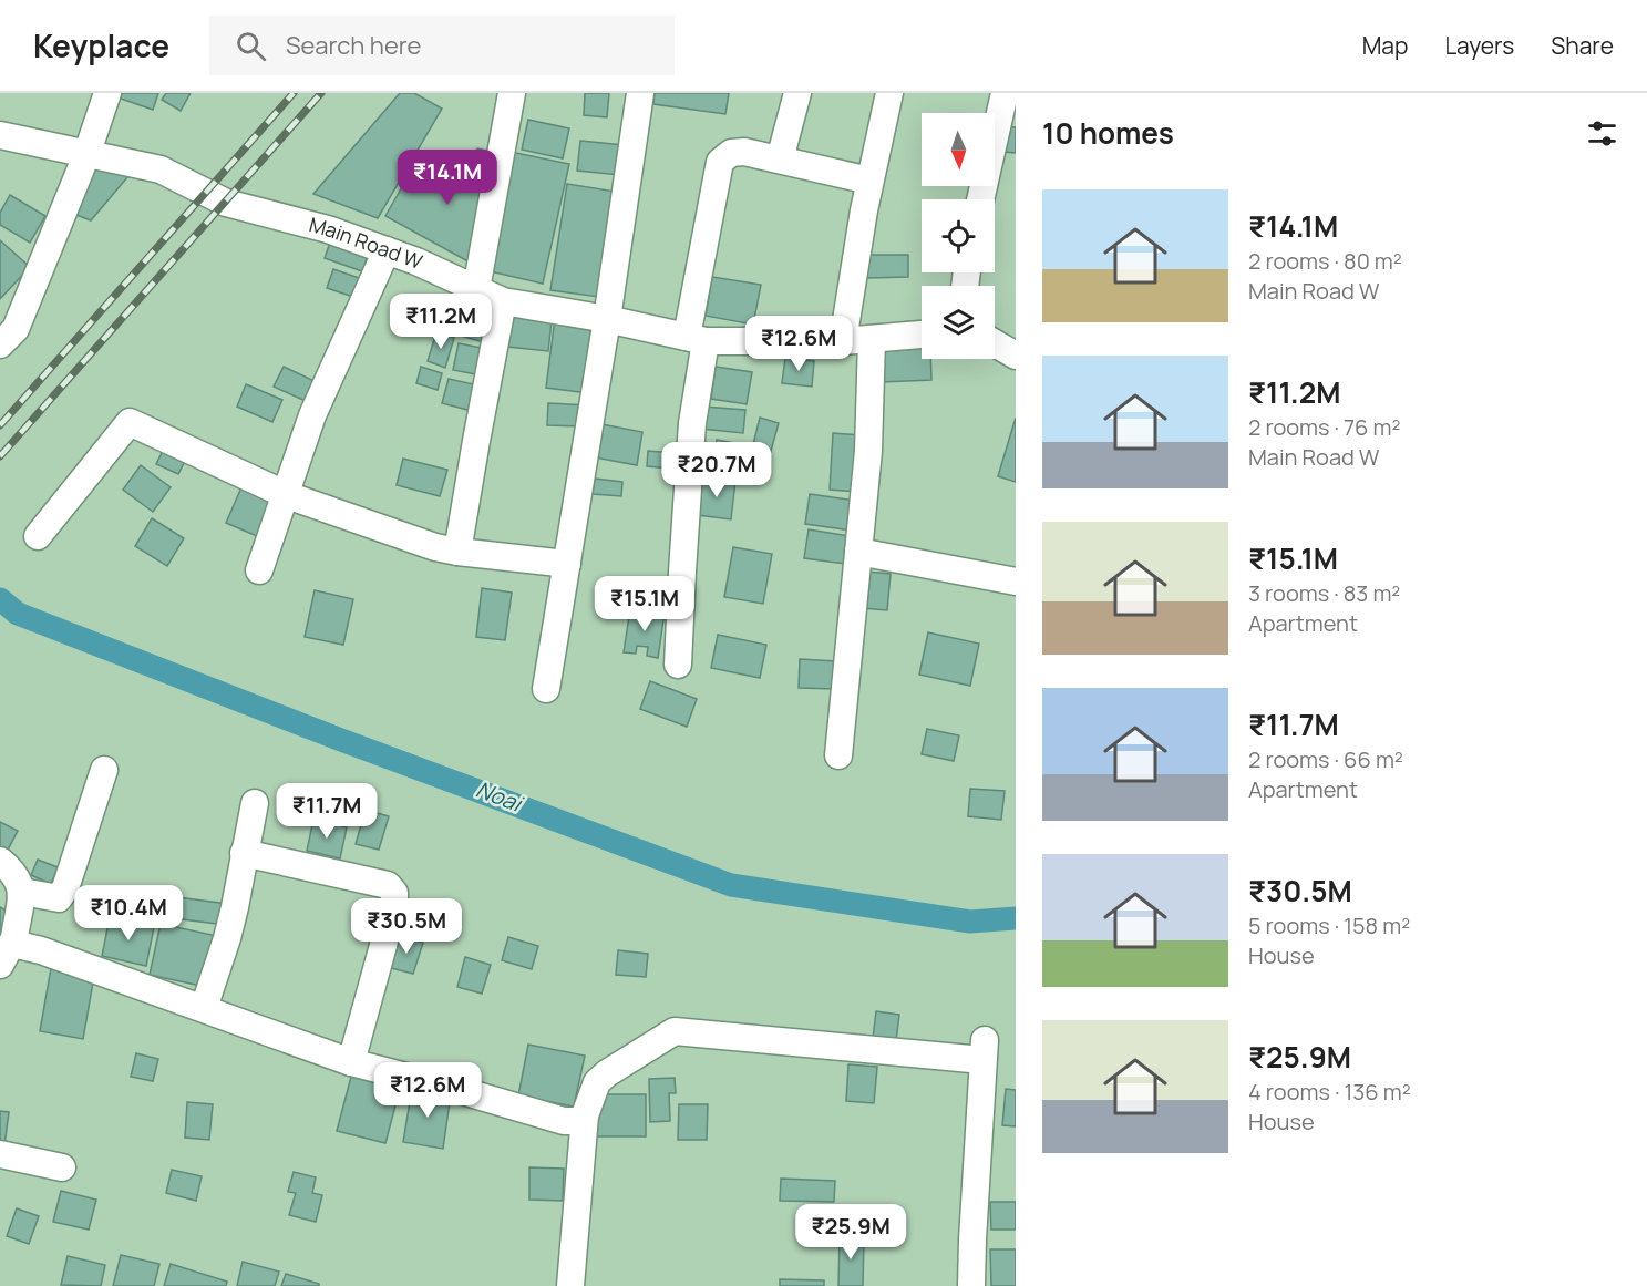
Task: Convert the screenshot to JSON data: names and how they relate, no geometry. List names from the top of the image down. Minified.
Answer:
{"streets":{"street":["Main Road W"]},"water":["Noai"],"north":"bottom","page":{"header":"Keyplace","search":"Search here","nav":["Map","Layers","Share"],"heading":"10 homes","price":["₹14.1M","₹11.2M","₹12.6M","₹20.7M","₹15.1M","₹11.7M","₹10.4M","₹30.5M","₹12.6M","₹25.9M"],"list":[{"name":"₹14.1M","note":"2 rooms · 80 m² · Main Road W"},{"name":"₹11.2M","note":"2 rooms · 76 m² · Main Road W"},{"name":"₹15.1M","note":"3 rooms · 83 m² · Apartment"},{"name":"₹11.7M","note":"2 rooms · 66 m² · Apartment"},{"name":"₹30.5M","note":"5 rooms · 158 m² · House"},{"name":"₹25.9M","note":"4 rooms · 136 m² · House"}]}}
